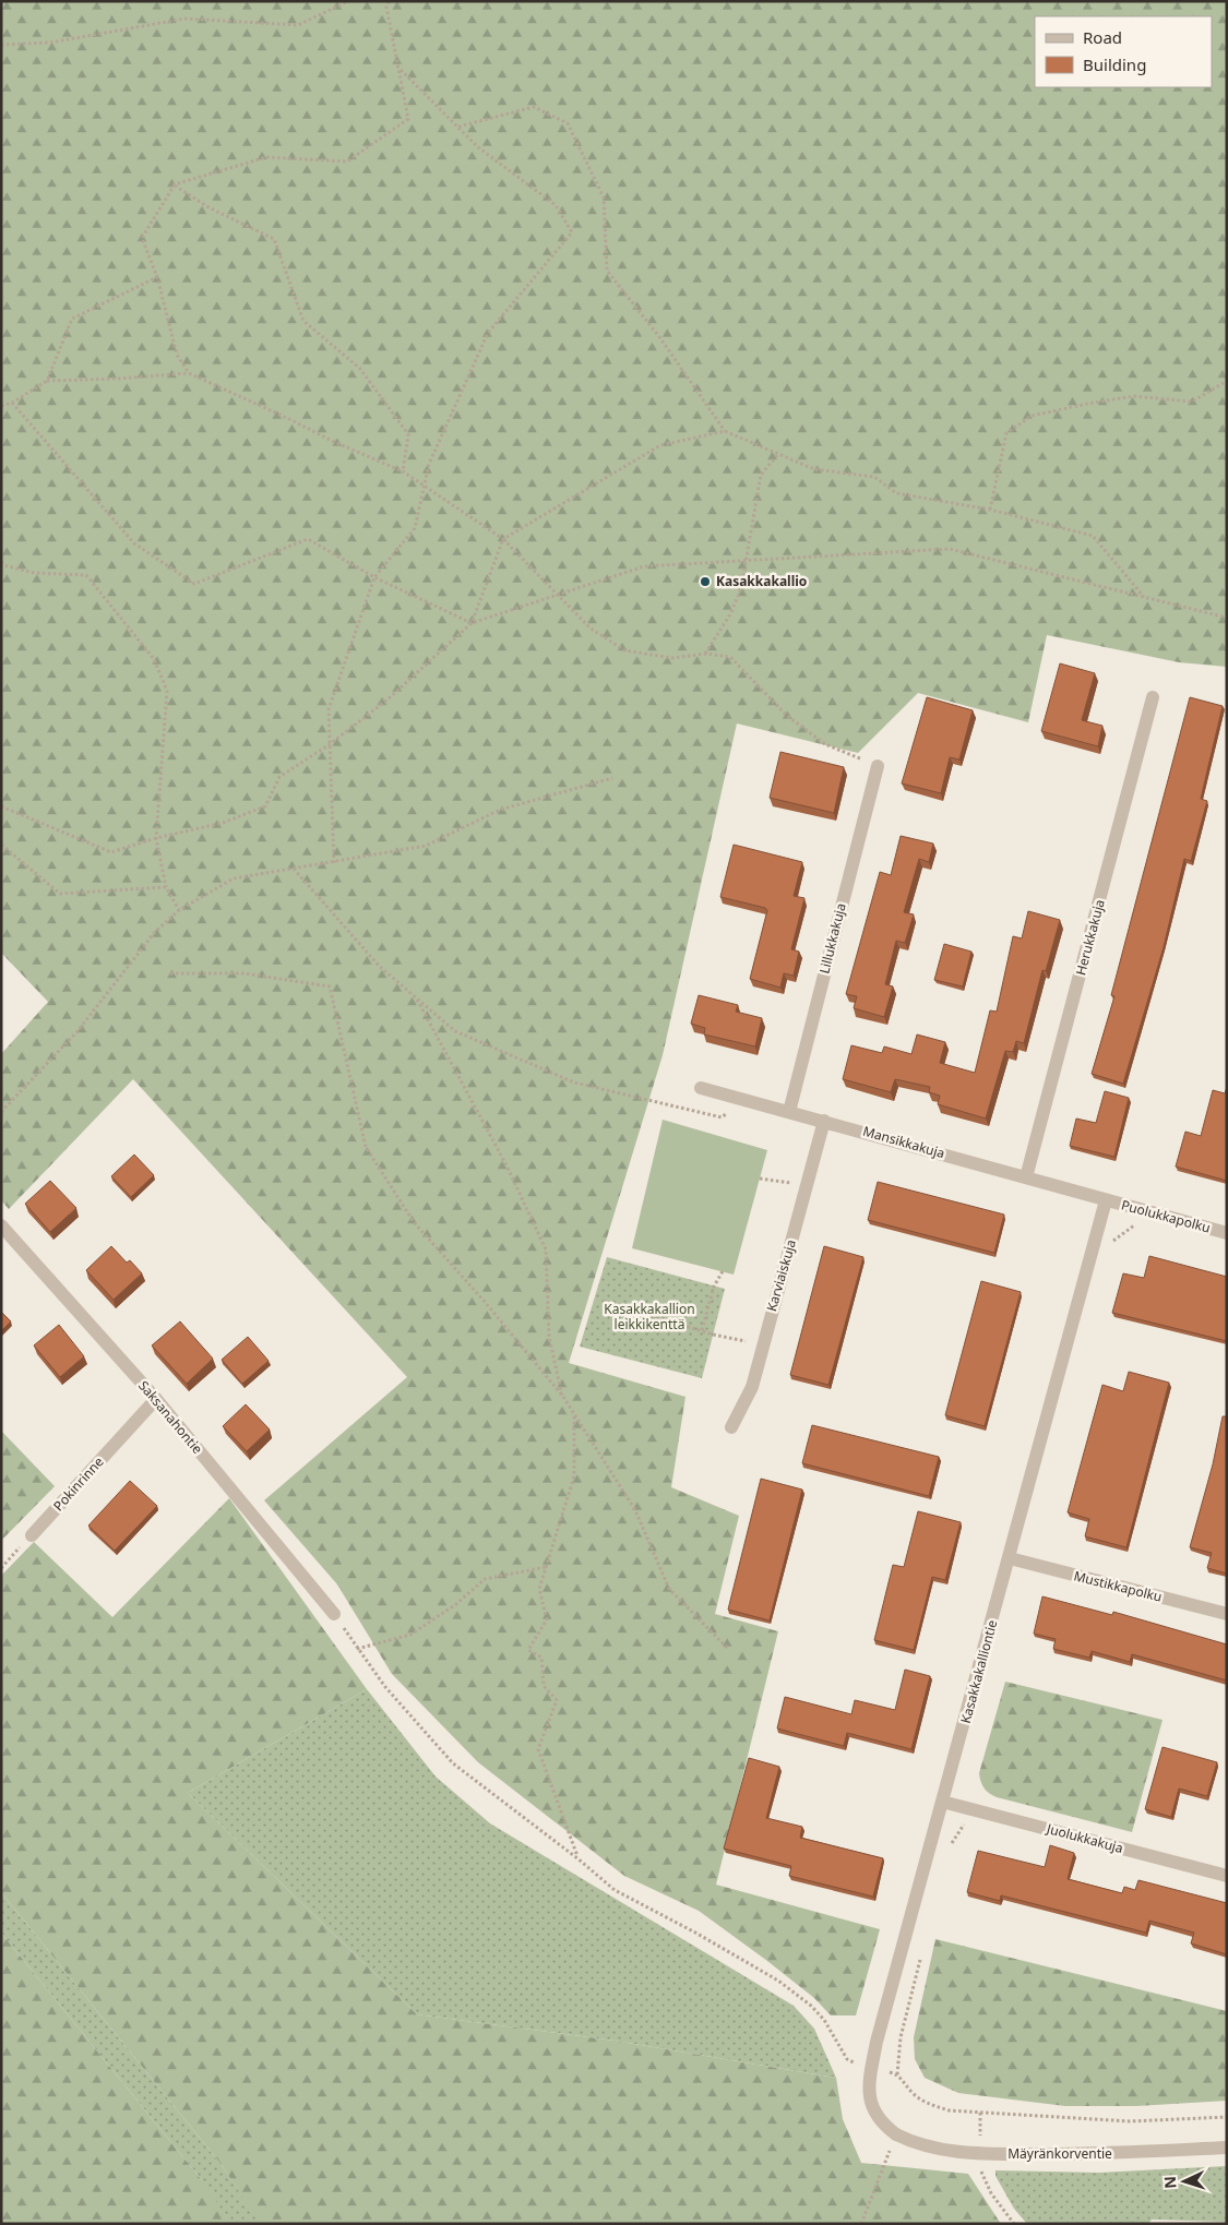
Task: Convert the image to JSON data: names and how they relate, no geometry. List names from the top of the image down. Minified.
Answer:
{"streets":{"street":["Herukkakuja","Lillukkakuja","Mansikkakuja","Puolukkapolku","Karviaiskuja","Saksanahontie","Pokinrinne","Mustikkapolku","Kasakkakalliontie","Juolukkakuja","Mäyränkorventie"]},"crossings":[["Herukkakuja","Mansikkakuja"],["Lillukkakuja","Mansikkakuja"],["Mansikkakuja","Puolukkapolku"],["Mansikkakuja","Karviaiskuja"],["Mansikkakuja","Kasakkakalliontie"],["Puolukkapolku","Kasakkakalliontie"],["Saksanahontie","Pokinrinne"],["Mustikkapolku","Kasakkakalliontie"],["Kasakkakalliontie","Juolukkakuja"],["Kasakkakalliontie","Mäyränkorventie"]],"parks":["Kasakkakallion leikkikenttä"],"places":["Kasakkakallio"],"legend":["Road","Building"],"north":"left"}
